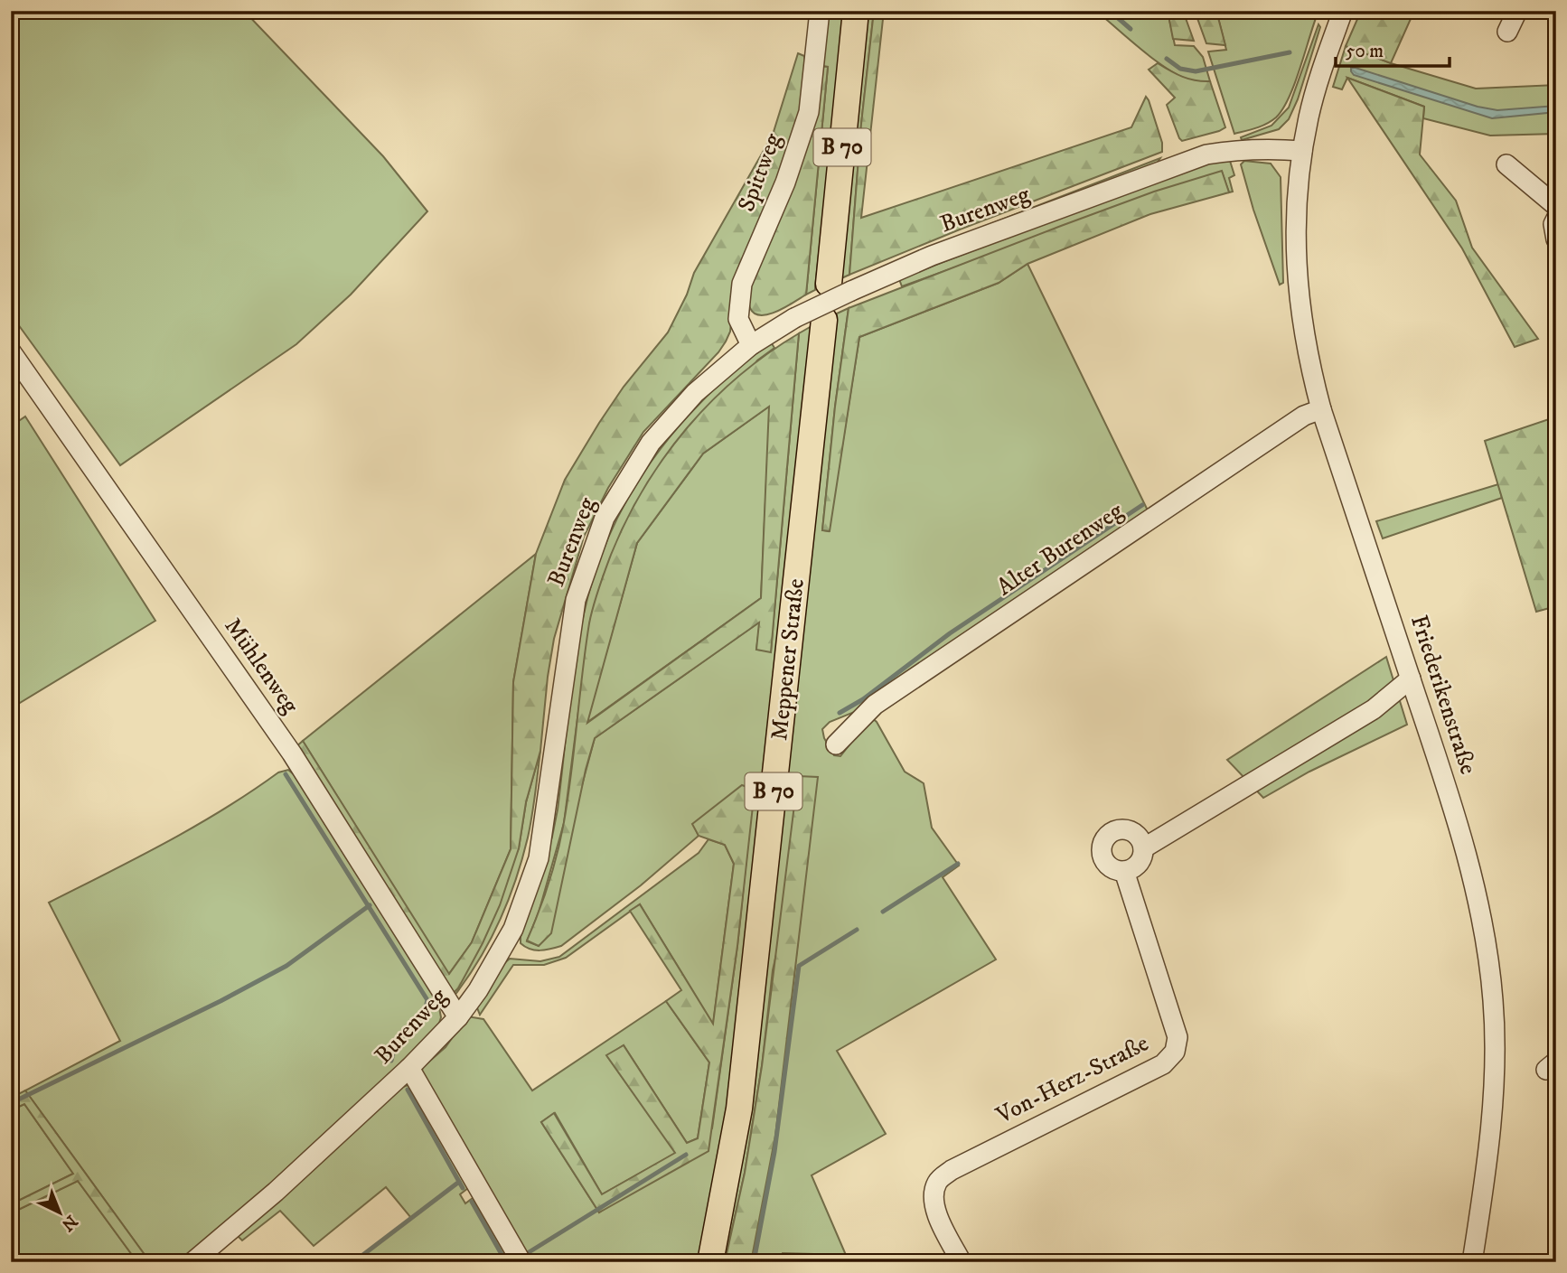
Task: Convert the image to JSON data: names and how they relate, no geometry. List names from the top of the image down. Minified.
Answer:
{"streets":{"main road":["B 70","Meppener Straße"],"street":["Spittweg","Burenweg","Alter Burenweg","Mühlenweg","Friederikenstraße","Von-Herz-Straße"]},"crossings":[["B 70","Burenweg"],["Spittweg","Burenweg"],["Burenweg","Mühlenweg"],["Burenweg","Friederikenstraße"],["Alter Burenweg","Friederikenstraße"]],"scale_bar":"50 m","north":"bottom right"}
